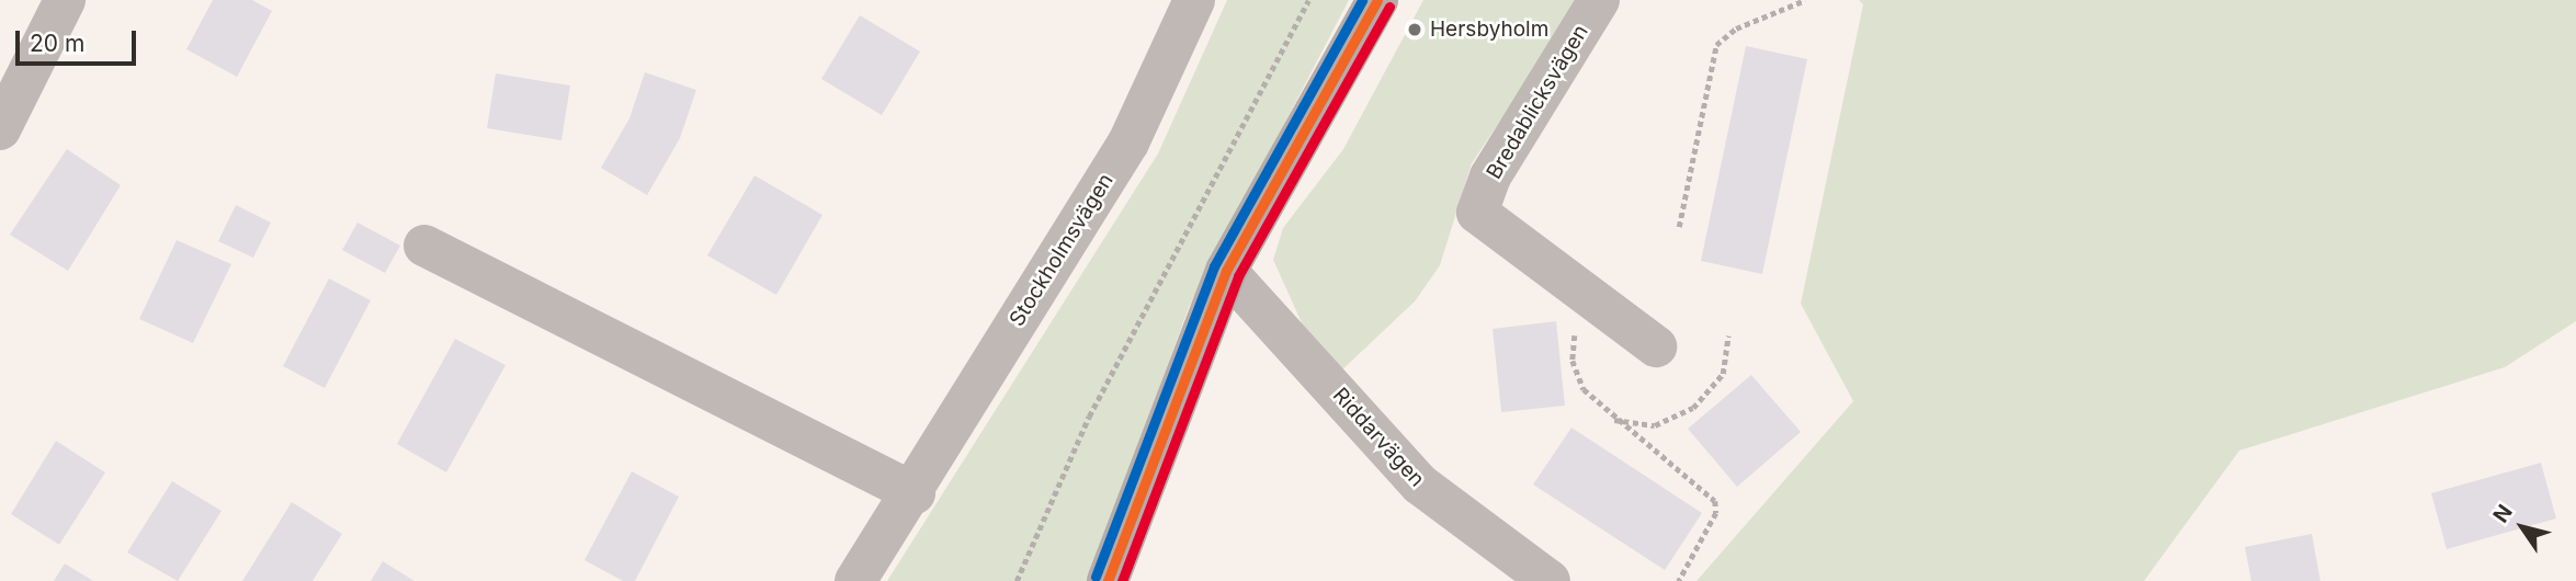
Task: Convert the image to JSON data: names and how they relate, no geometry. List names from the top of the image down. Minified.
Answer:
{"streets":{"street":["Bredablicksvägen","Stockholmsvägen","Riddarvägen"]},"places":["Hersbyholm"],"scale_bar":"20 m","north":"top left"}
